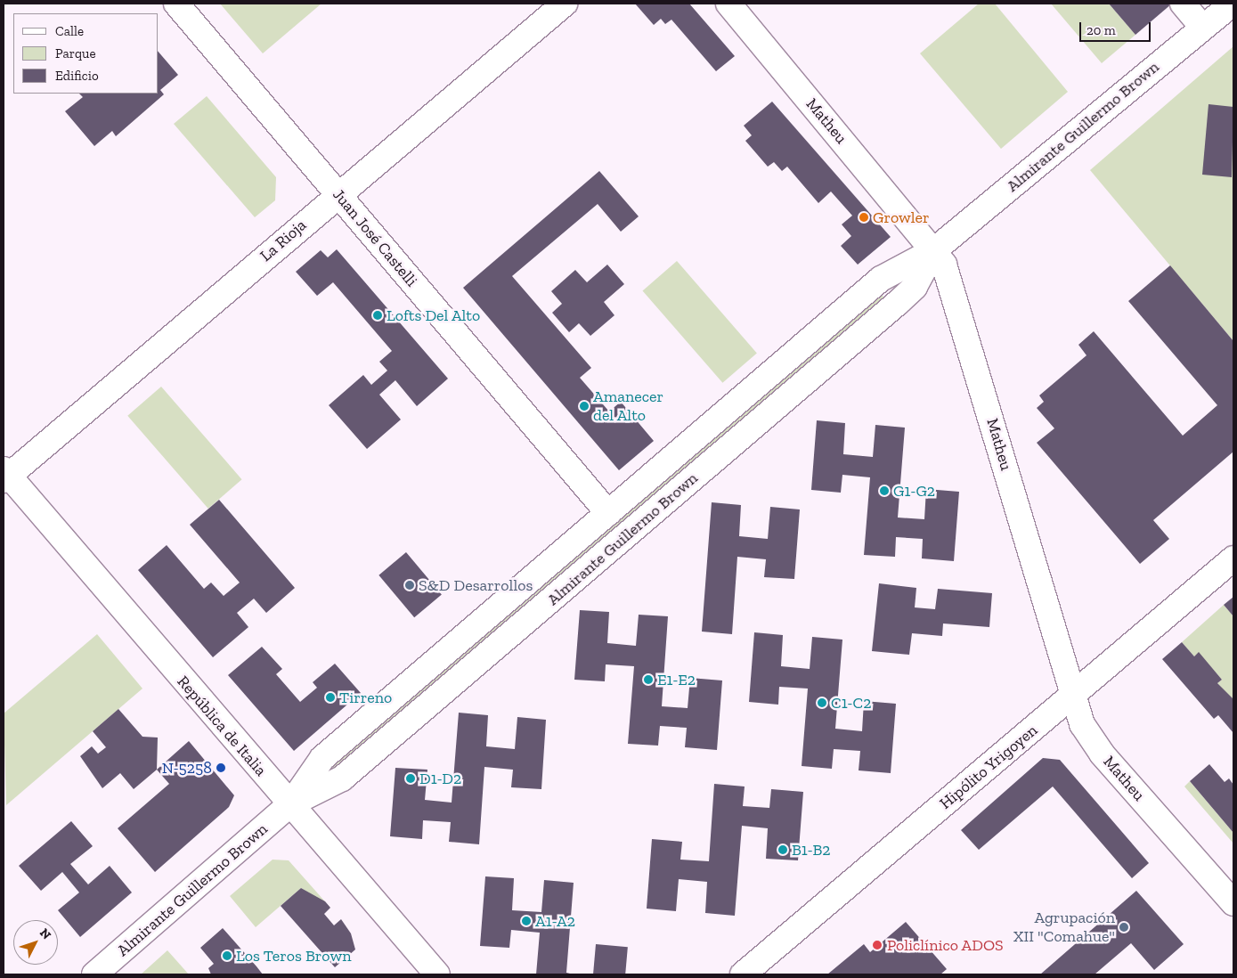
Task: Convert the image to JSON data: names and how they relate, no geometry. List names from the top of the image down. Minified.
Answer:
{"streets":{"street":["Matheu","Almirante Guillermo Brown","Juan José Castelli","La Rioja","República de Italia","Hipólito Yrigoyen"]},"crossings":[["Matheu","Almirante Guillermo Brown"],["Matheu","Hipólito Yrigoyen"],["Almirante Guillermo Brown","Juan José Castelli"],["Almirante Guillermo Brown","República de Italia"],["Juan José Castelli","La Rioja"],["La Rioja","República de Italia"]],"places":["Growler","Lofts Del Alto","Amanecer del Alto","G1-G2","S&D Desarrollos","E1-E2","Tirreno","C1-C2","N-5258","D1-D2","B1-B2","A1-A2","Agrupación XII \"Comahue\"","Policlínico ADOS","Los Teros Brown"],"legend":["Calle","Parque","Edificio"],"scale_bar":"20 m","north":"top right"}
